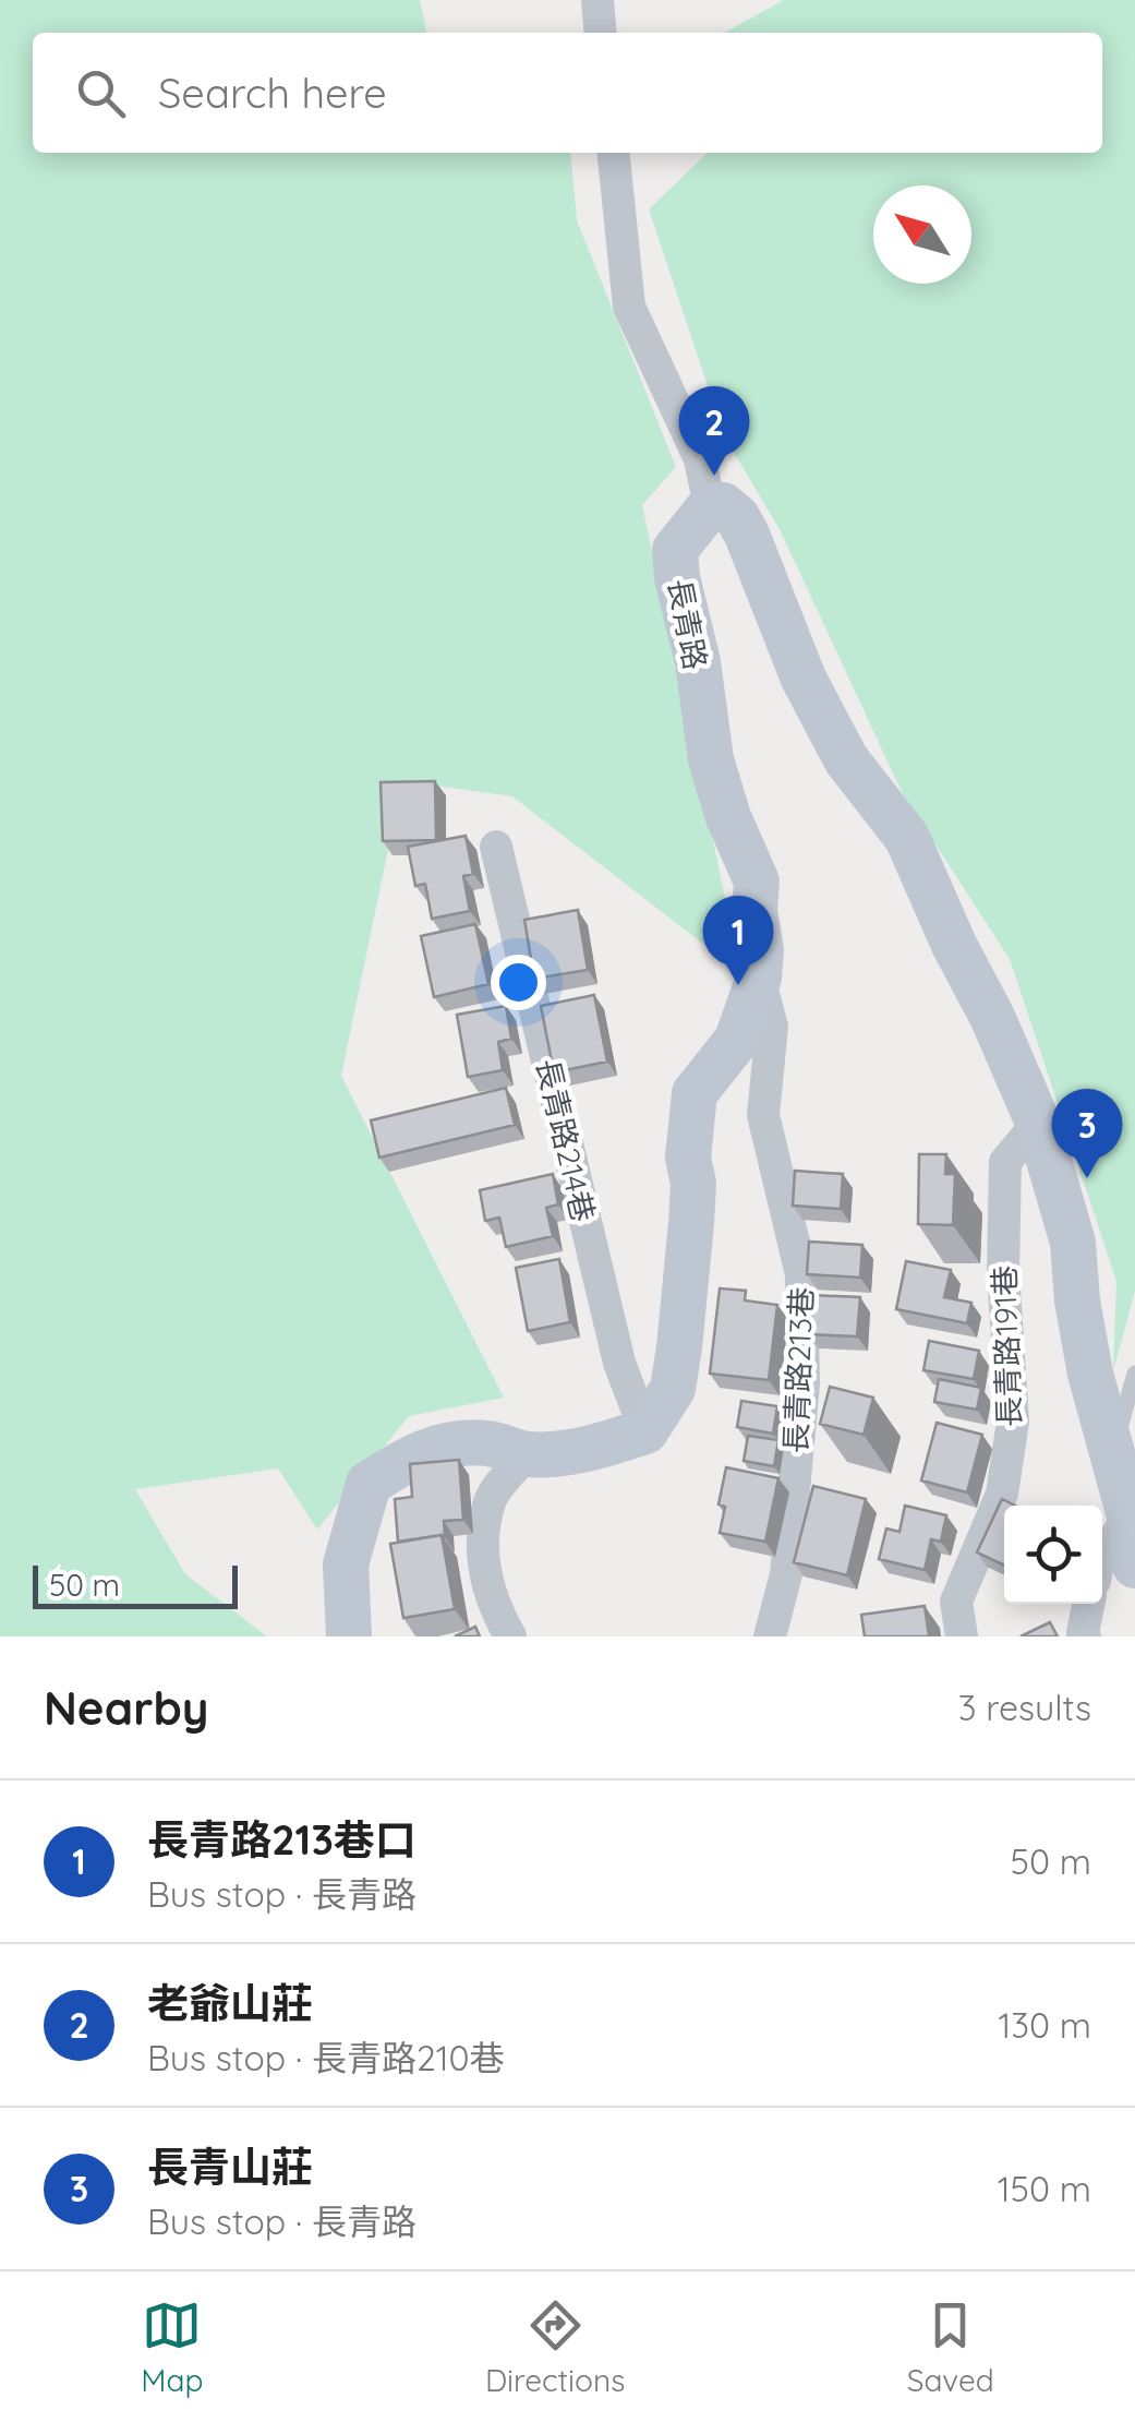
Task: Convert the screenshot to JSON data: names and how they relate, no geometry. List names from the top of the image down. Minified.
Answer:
{"streets":{"street":["長青路","長青路214巷","長青路191巷","長青路213巷"]},"crossings":[["長青路","長青路214巷"],["長青路","長青路213巷"]],"scale_bar":"50 m","north":"top left","page":{"search":"Search here","pins":["2","1","3"],"scale":"50 m","heading":["Nearby","3 results"],"list":[{"mark":"1","name":"長青路213巷口","note":"Bus stop · 長青路","value":"50 m"},{"mark":"2","name":"老爺山莊","note":"Bus stop · 長青路210巷","value":"130 m"},{"mark":"3","name":"長青山莊","note":"Bus stop · 長青路","value":"150 m"}],"nav":["Map","Directions","Saved"]}}
